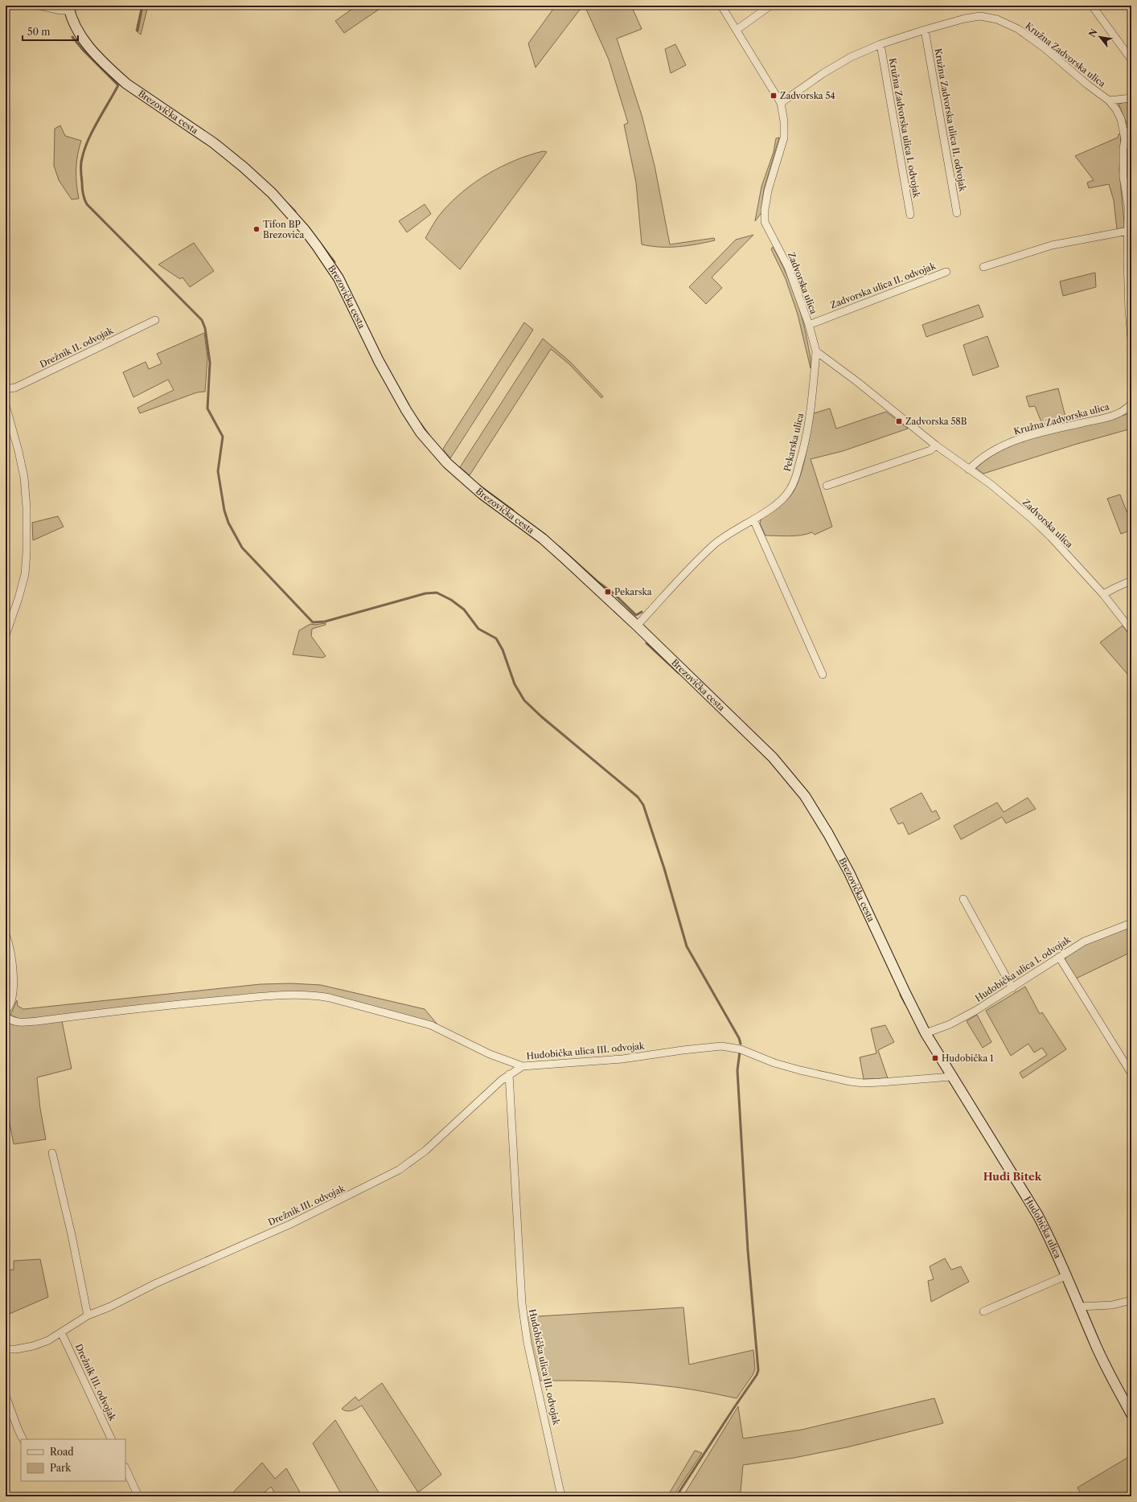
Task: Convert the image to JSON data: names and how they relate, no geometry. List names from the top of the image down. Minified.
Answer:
{"streets":{"main road":["Brezovička cesta","Hudobička ulica"],"street":["Kružna Zadvorska ulica","Kružna Zadvorska ulica II. odvojak","Kružna Zadvorska ulica I. odvojak","Zadvorska ulica","Zadvorska ulica II. odvojak","Drežnik II. odvojak","Pekarska ulica","Hudobička ulica I. odvojak","Hudobička ulica III. odvojak","Drežnik III. odvojak"]},"crossings":[["Kružna Zadvorska ulica","Kružna Zadvorska ulica II. odvojak"],["Kružna Zadvorska ulica","Kružna Zadvorska ulica I. odvojak"],["Kružna Zadvorska ulica","Zadvorska ulica"],["Brezovička cesta","Pekarska ulica"],["Brezovička cesta","Hudobička ulica I. odvojak"],["Brezovička cesta","Hudobička ulica"],["Zadvorska ulica","Zadvorska ulica II. odvojak"],["Zadvorska ulica","Pekarska ulica"],["Hudobička ulica I. odvojak","Hudobička ulica"],["Hudobička ulica III. odvojak","Drežnik III. odvojak"],["Hudobička ulica III. odvojak","Hudobička ulica"]],"districts":["Hudi Bitek"],"places":{"transit":["Zadvorska 54","Zadvorska 58B","Pekarska","Hudobička 1"],"other":["Tifon BP Brezovica"]},"legend":["Road","Park"],"scale_bar":"50 m","north":"top left"}
